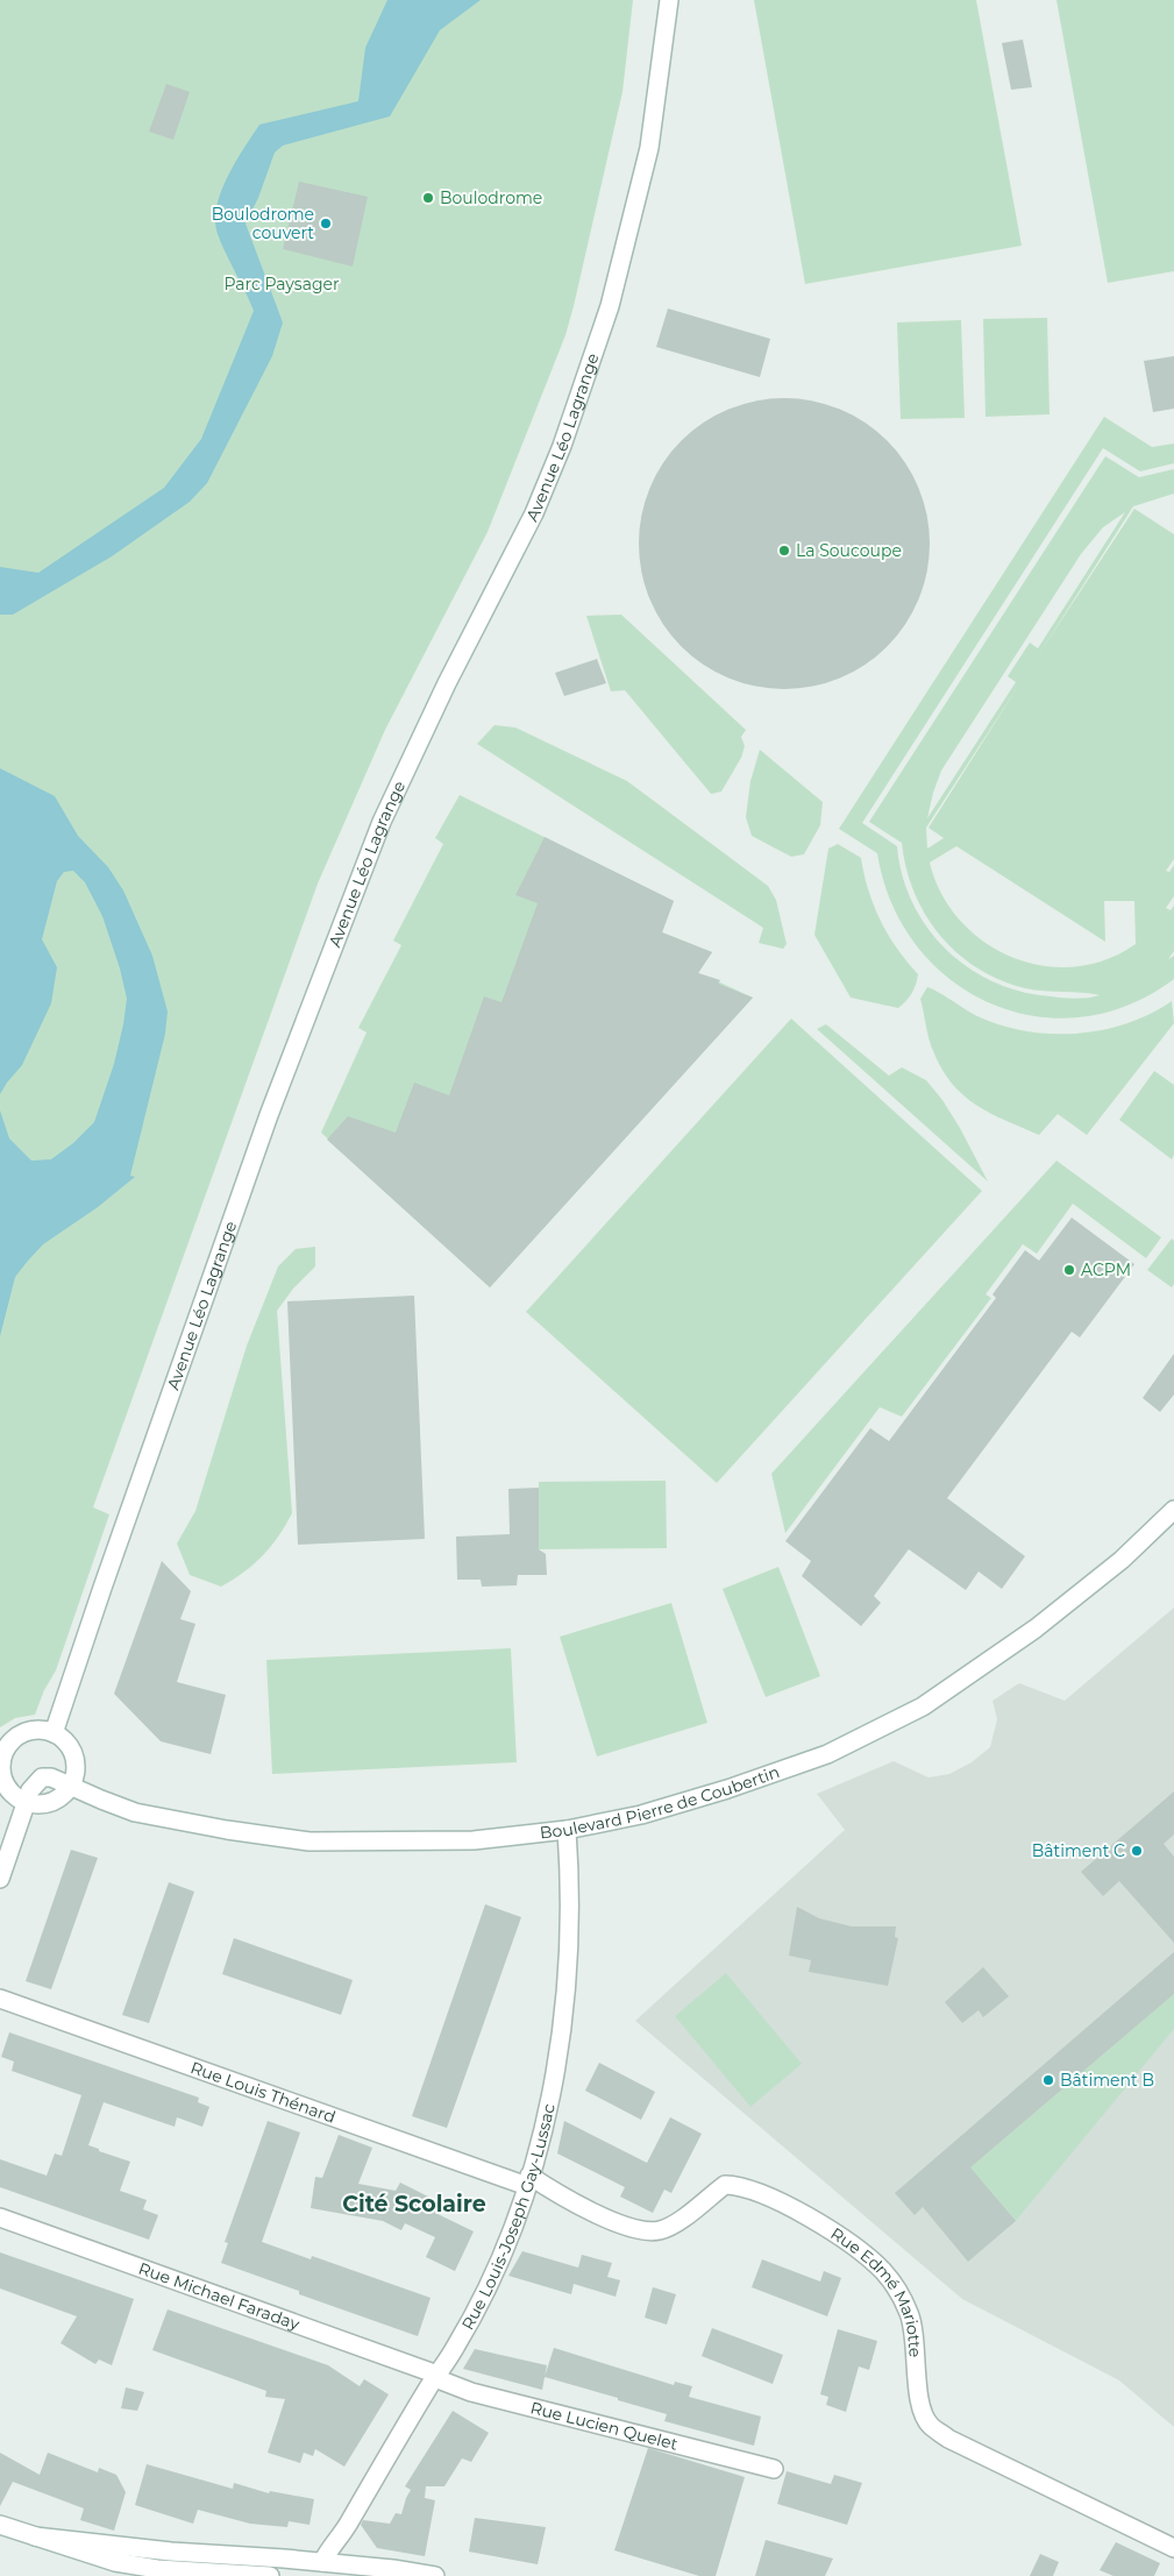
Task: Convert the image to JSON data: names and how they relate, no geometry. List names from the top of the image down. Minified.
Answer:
{"streets":{"street":["Avenue Léo Lagrange","Boulevard Pierre de Coubertin","Rue Louis Thénard","Rue Louis-Joseph Gay-Lussac","Rue Michael Faraday","Rue Edmé Mariotte","Rue Lucien Quelet"]},"crossings":[["Boulevard Pierre de Coubertin","Rue Louis-Joseph Gay-Lussac"],["Rue Louis Thénard","Rue Louis-Joseph Gay-Lussac"],["Rue Louis Thénard","Rue Edmé Mariotte"],["Rue Louis-Joseph Gay-Lussac","Rue Michael Faraday"],["Rue Louis-Joseph Gay-Lussac","Rue Edmé Mariotte"],["Rue Louis-Joseph Gay-Lussac","Rue Lucien Quelet"],["Rue Michael Faraday","Rue Lucien Quelet"]],"districts":["Cité Scolaire"],"parks":["Parc Paysager"],"places":["Boulodrome","Boulodrome couvert","La Soucoupe","ACPM","Bâtiment C","Bâtiment B"]}
